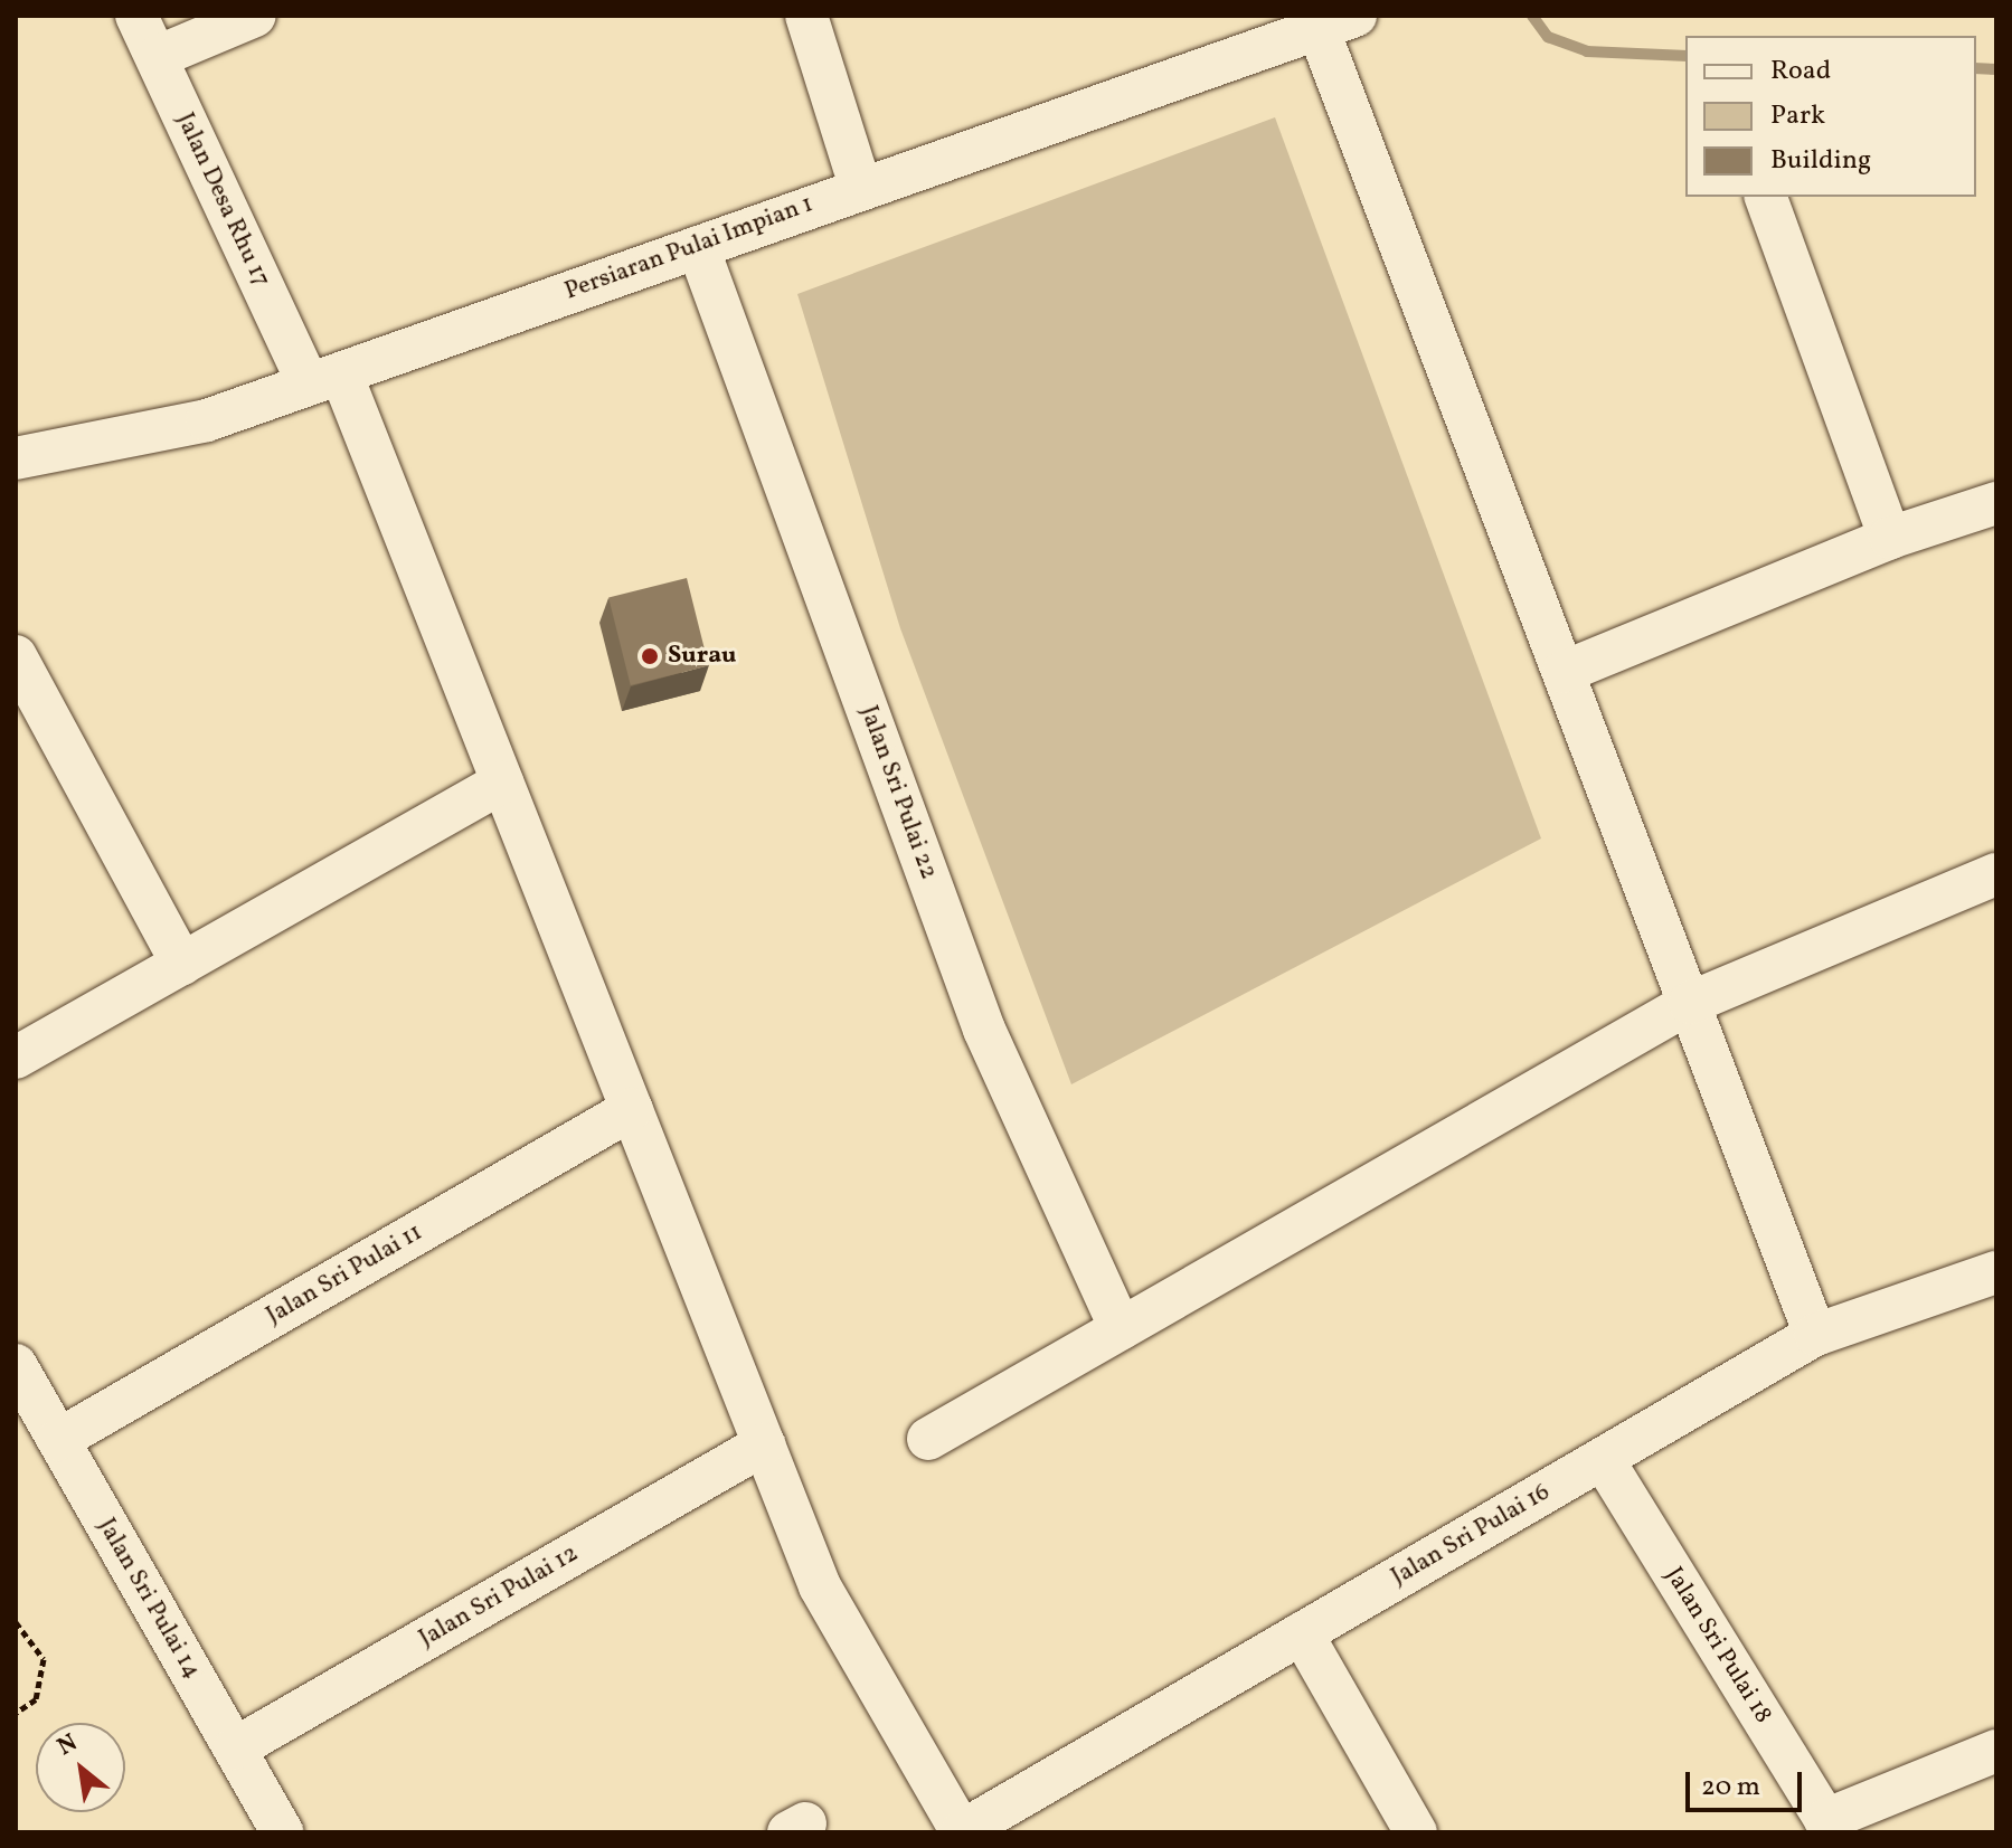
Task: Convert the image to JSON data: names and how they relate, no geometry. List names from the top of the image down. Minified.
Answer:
{"streets":{"street":["Jalan Desa Rhu 17","Persiaran Pulai Impian 1","Jalan Sri Pulai 22","Jalan Sri Pulai 11","Jalan Sri Pulai 16","Jalan Sri Pulai 12","Jalan Sri Pulai 14","Jalan Sri Pulai 18"]},"crossings":[["Jalan Desa Rhu 17","Persiaran Pulai Impian 1"],["Jalan Desa Rhu 17","Jalan Sri Pulai 11"],["Jalan Desa Rhu 17","Jalan Sri Pulai 16"],["Jalan Desa Rhu 17","Jalan Sri Pulai 12"],["Persiaran Pulai Impian 1","Jalan Sri Pulai 22"],["Jalan Sri Pulai 11","Jalan Sri Pulai 14"],["Jalan Sri Pulai 16","Jalan Sri Pulai 18"],["Jalan Sri Pulai 12","Jalan Sri Pulai 14"]],"places":["Surau"],"legend":["Road","Park","Building"],"scale_bar":"20 m","north":"top left"}
